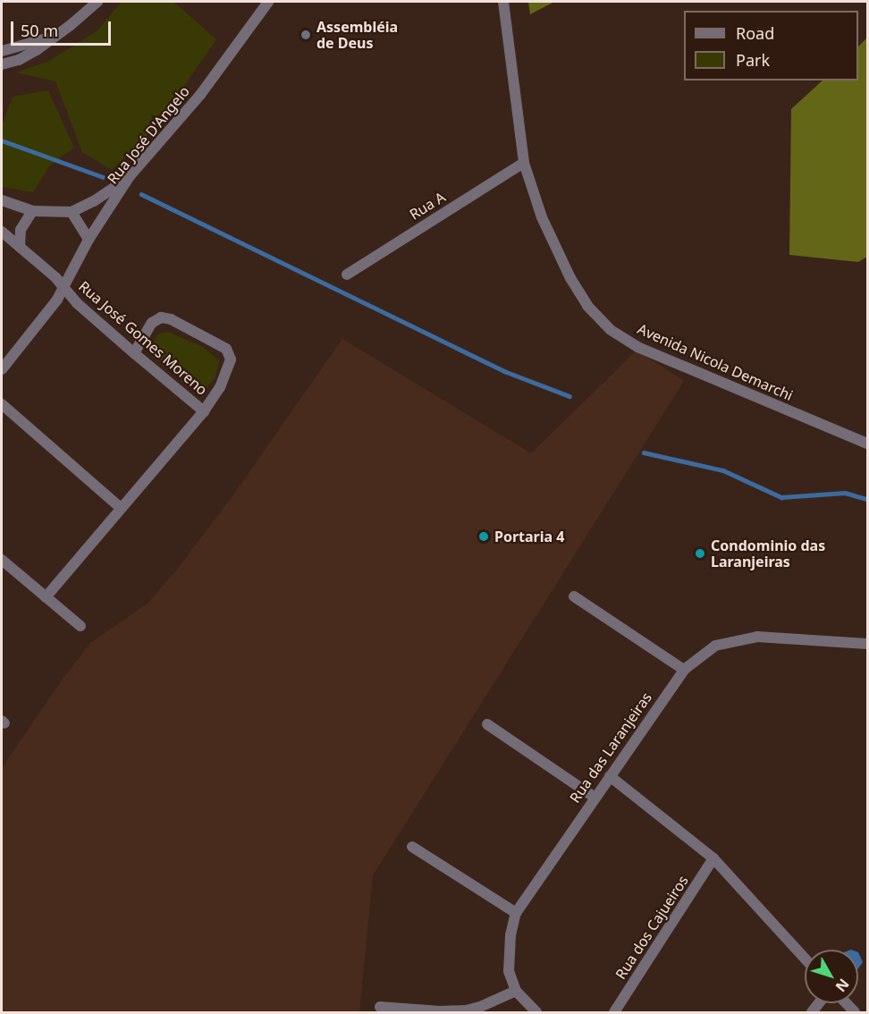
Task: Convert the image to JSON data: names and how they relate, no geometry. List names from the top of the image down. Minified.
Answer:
{"streets":{"street":["Rua José D'Angelo","Rua A","Rua José Gomes Moreno","Avenida Nicola Demarchi","Rua das Laranjeiras","Rua dos Cajueiros"]},"crossings":[["Rua José D'Angelo","Rua José Gomes Moreno"],["Rua A","Avenida Nicola Demarchi"]],"places":["Assembléia de Deus","Portaria 4","Condominio das Laranjeiras"],"legend":["Road","Park"],"scale_bar":"50 m","north":"bottom right"}
